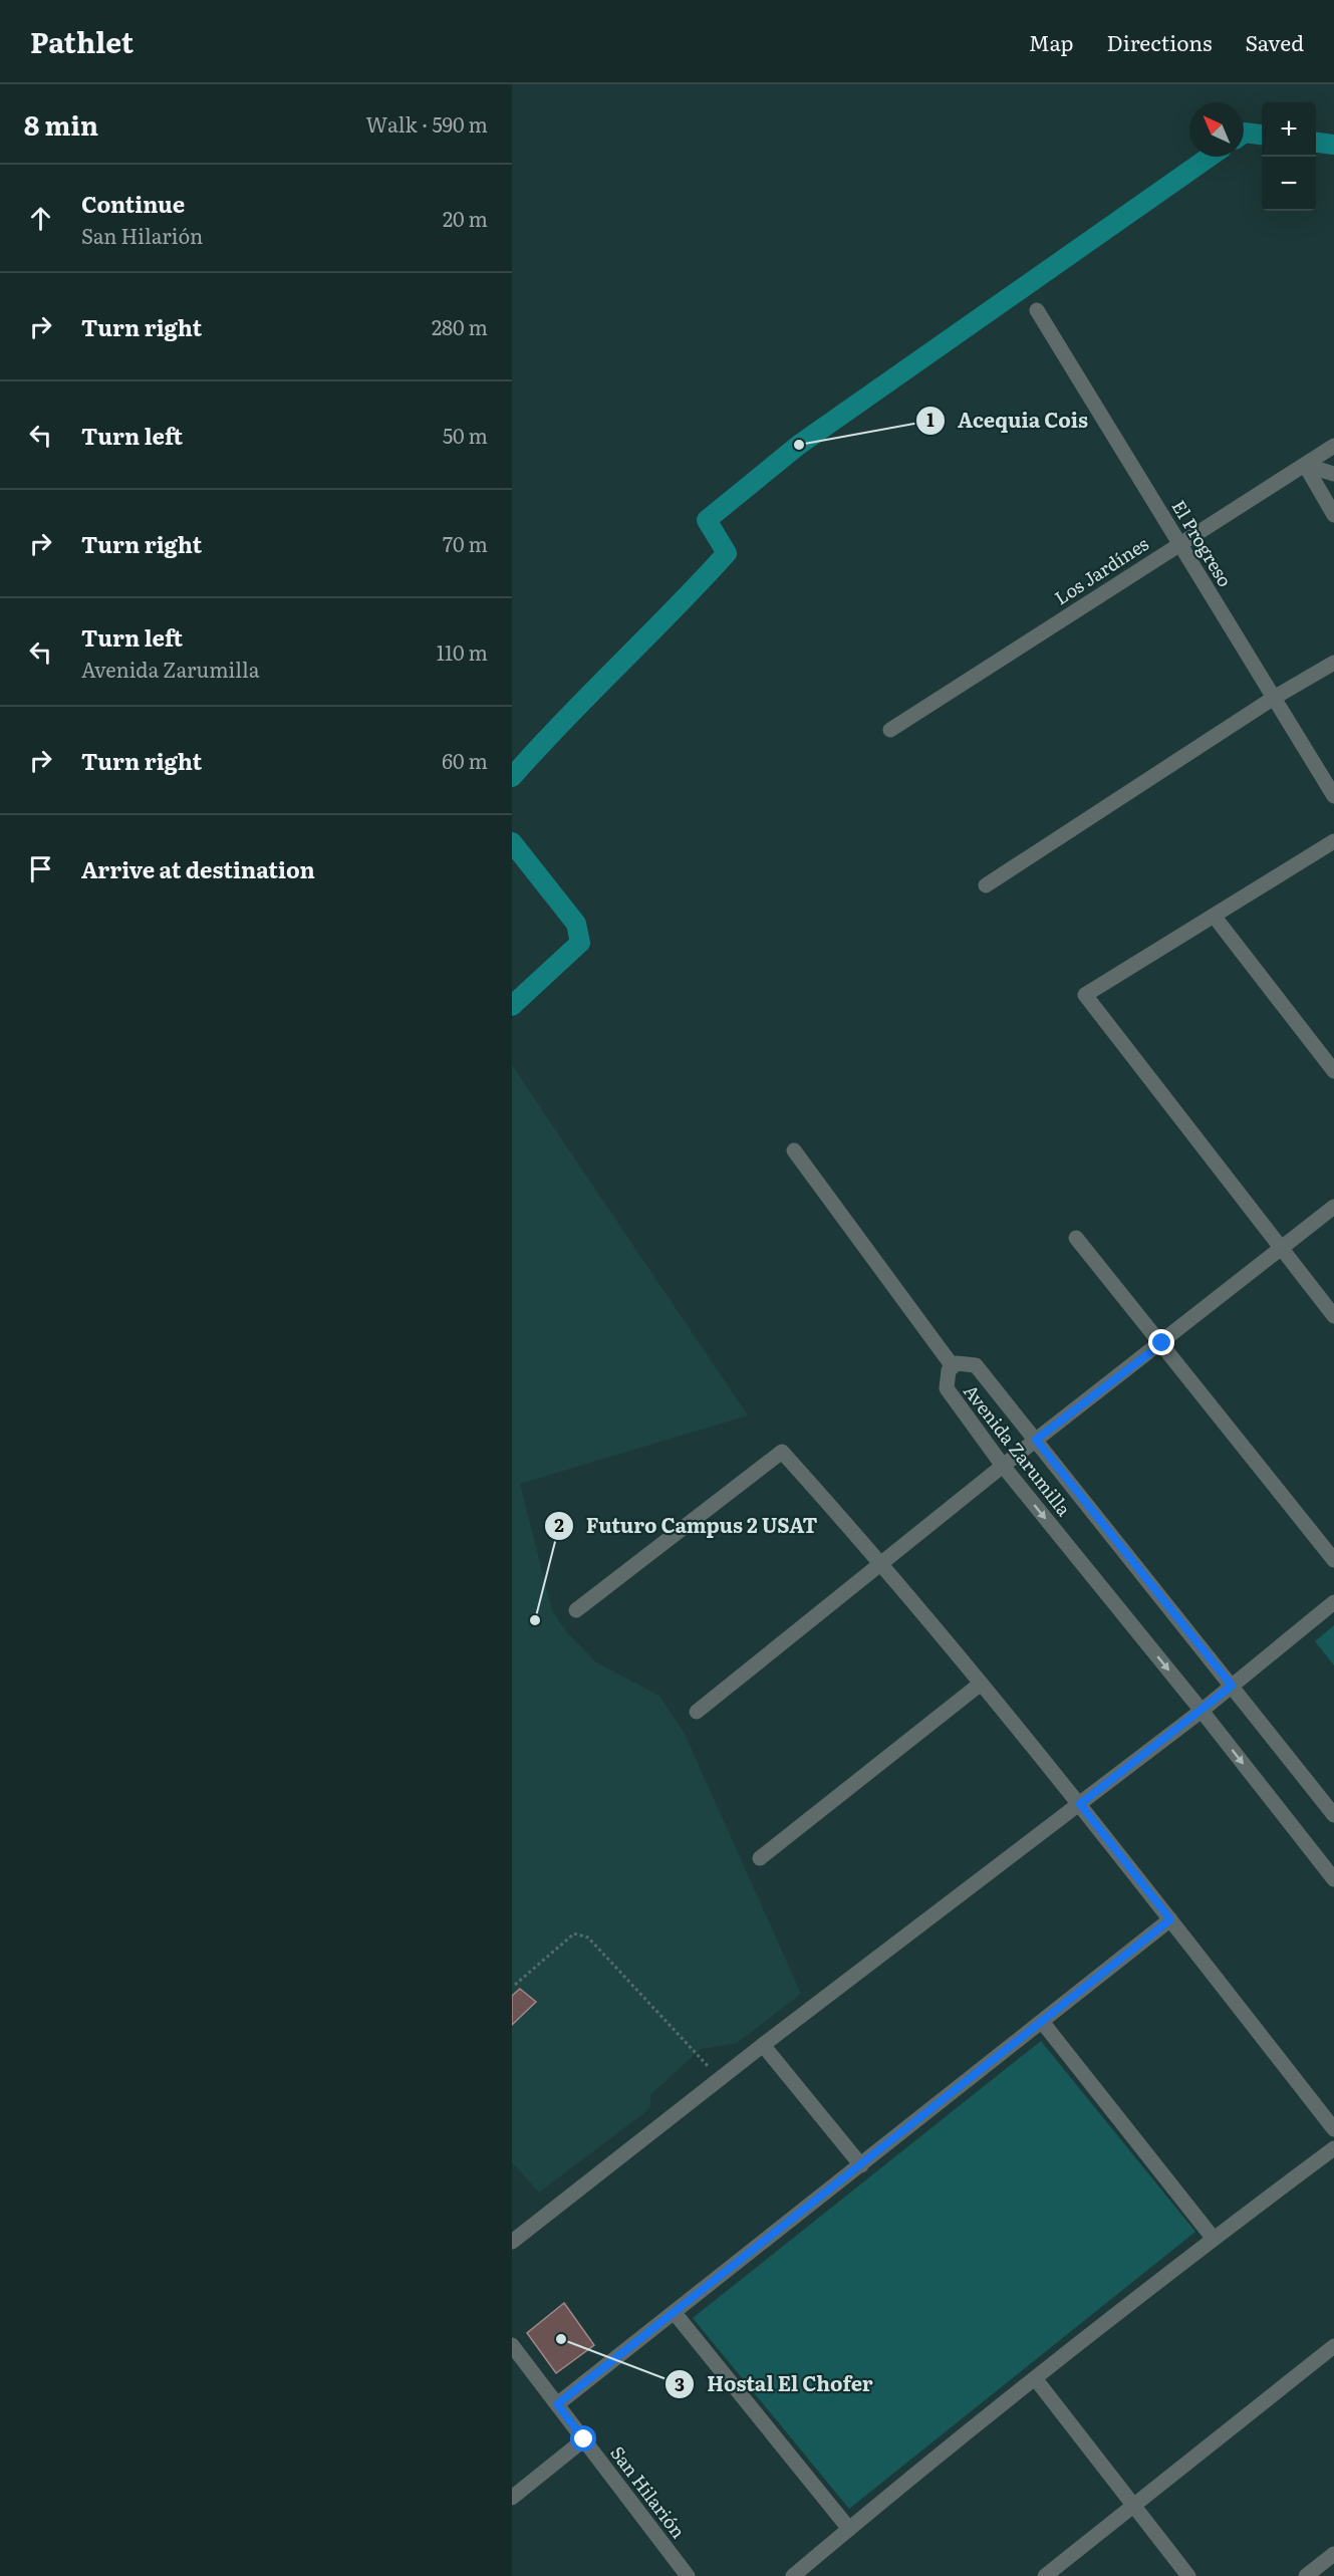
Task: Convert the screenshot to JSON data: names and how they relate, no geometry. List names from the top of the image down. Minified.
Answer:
{"streets":{"street":["El Progreso","Los Jardínes","Avenida Zarumilla","San Hilarión"]},"crossings":[["El Progreso","Los Jardínes"]],"places":["Acequia Cois","Futuro Campus 2 USAT","Hostal El Chofer"],"north":"top left","page":{"header":"Pathlet","nav":["Map","Directions","Saved"],"heading":["8 min","Walk · 590 m"],"map_buttons":["+","−"],"list":[["Continue","San Hilarión","20 m"],["Turn right","280 m"],["Turn left","50 m"],["Turn right","70 m"],["Turn left","Avenida Zarumilla","110 m"],["Turn right","60 m"],"Arrive at destination"]}}
